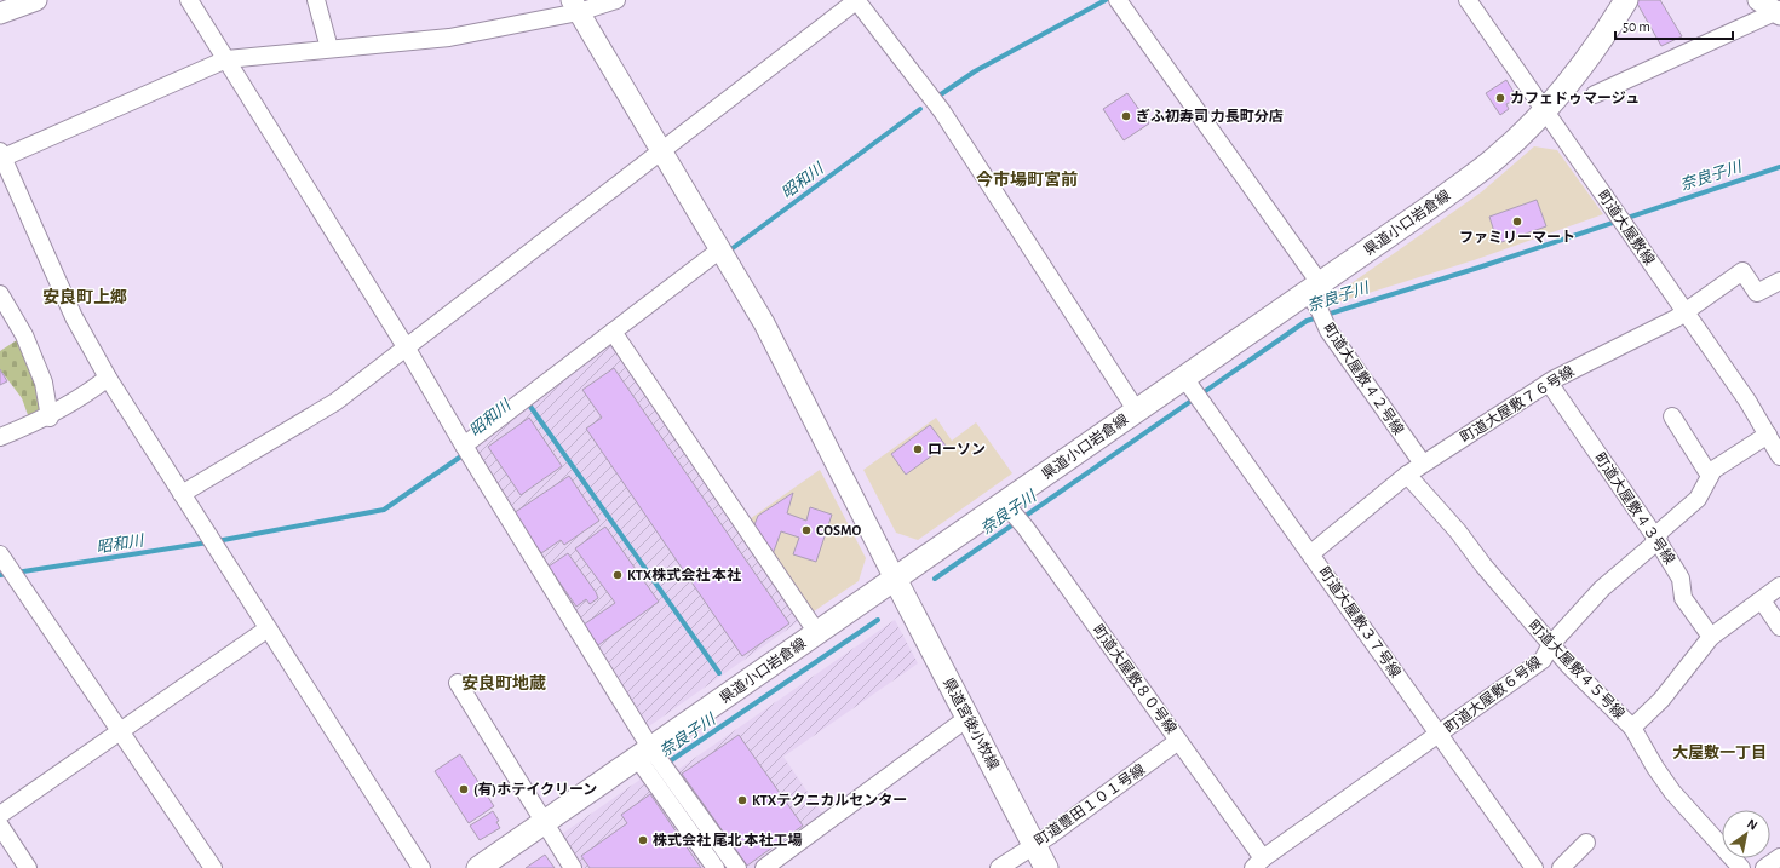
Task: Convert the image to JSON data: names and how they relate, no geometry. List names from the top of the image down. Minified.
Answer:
{"streets":{"main road":["県道小口岩倉線","県道宮後小牧線"],"street":["町道大屋敷線","町道大屋敷４２号線","町道大屋敷７６号線","町道大屋敷４３号線","町道大屋敷３７号線","町道大屋敷４５号線","町道大屋敷８０号線","町道大屋敷６号線","町道豊田１０１号線"]},"crossings":[["県道小口岩倉線","町道大屋敷線"],["県道小口岩倉線","町道大屋敷４２号線"],["県道小口岩倉線","町道大屋敷３７号線"],["県道小口岩倉線","町道大屋敷８０号線"],["県道小口岩倉線","県道宮後小牧線"],["町道大屋敷線","町道大屋敷７６号線"],["町道大屋敷線","町道大屋敷６号線"],["町道大屋敷４２号線","町道大屋敷７６号線"],["町道大屋敷７６号線","町道大屋敷４３号線"],["町道大屋敷７６号線","町道大屋敷３７号線"],["町道大屋敷７６号線","町道大屋敷４５号線"],["町道大屋敷４３号線","町道大屋敷６号線"],["町道大屋敷３７号線","町道大屋敷６号線"],["町道大屋敷４５号線","町道大屋敷６号線"],["町道大屋敷８０号線","町道大屋敷６号線"],["町道大屋敷８０号線","町道豊田１０１号線"],["県道宮後小牧線","町道豊田１０１号線"]],"districts":["今市場町宮前","安良町上郷","安良町地蔵","大屋敷一丁目"],"water":["奈良子川","昭和川"],"places":["カフェドゥマージュ","ぎふ初寿司 力長町分店","ファミリーマート","ローソン","COSMO","KTX株式会社 本社","(有)ホテイクリーン","KTXテクニカルセンター","株式会社 尾北 本社工場"],"scale_bar":"50 m","north":"top right"}
